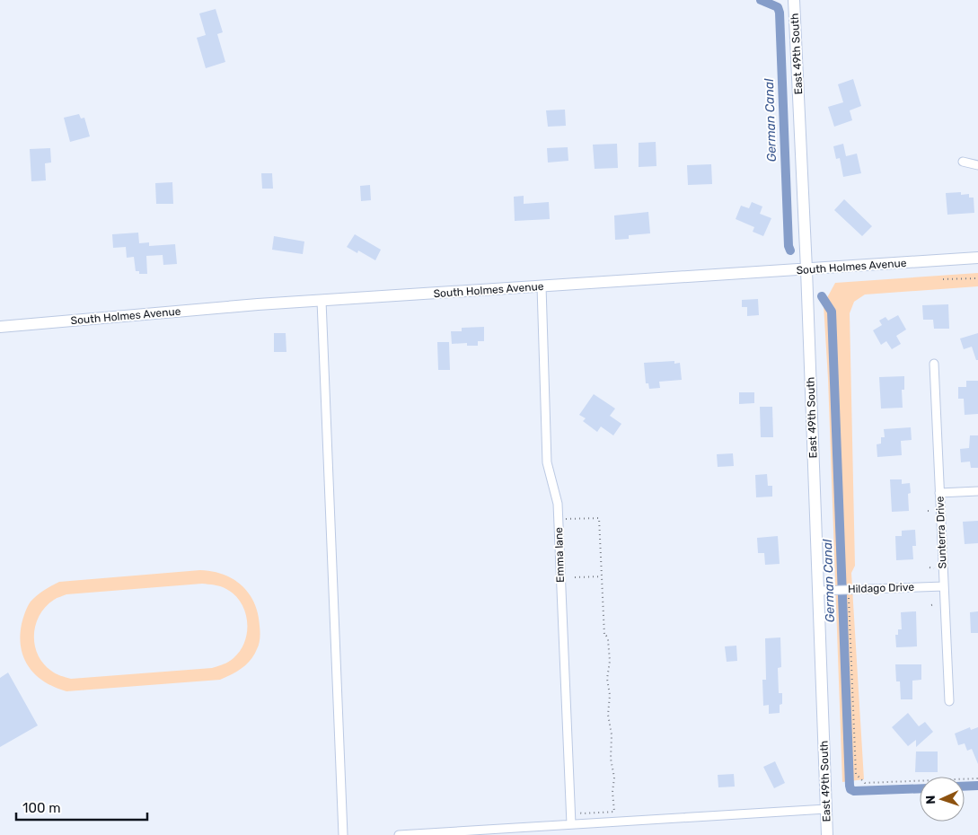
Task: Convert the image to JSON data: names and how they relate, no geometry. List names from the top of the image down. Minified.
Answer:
{"streets":{"street":["East 49th South","South Holmes Avenue","Sunterra Drive","Emma lane","Hildago Drive"]},"crossings":[["East 49th South","South Holmes Avenue"],["East 49th South","Hildago Drive"],["South Holmes Avenue","Emma lane"],["Sunterra Drive","Hildago Drive"]],"water":["German Canal"],"scale_bar":"100 m","north":"left"}
